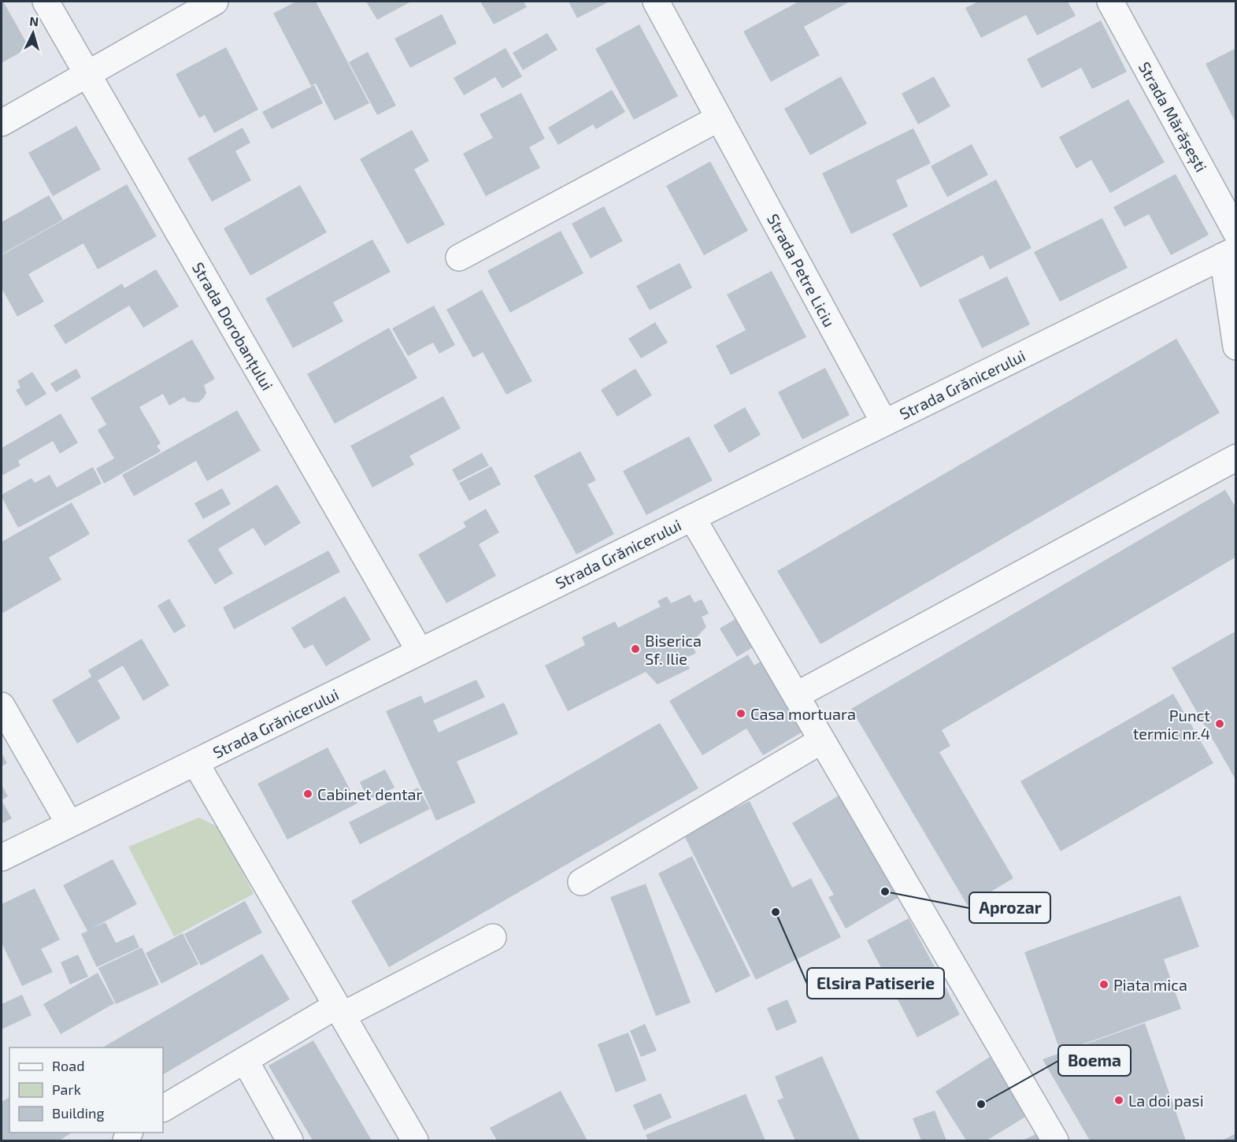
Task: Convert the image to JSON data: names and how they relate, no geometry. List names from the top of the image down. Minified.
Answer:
{"streets":{"street":["Strada Mărășești","Strada Petre Liciu","Strada Dorobanțului","Strada Grănicerului"]},"crossings":[["Strada Petre Liciu","Strada Grănicerului"],["Strada Dorobanțului","Strada Grănicerului"]],"places":["Biserica Sf. Ilie","Casa mortuara","Punct termic nr.4","Cabinet dentar","Aprozar","Elsira Patiserie","Piata mica","La doi pasi","Boema"],"legend":["Road","Park","Building"],"north":"top"}
